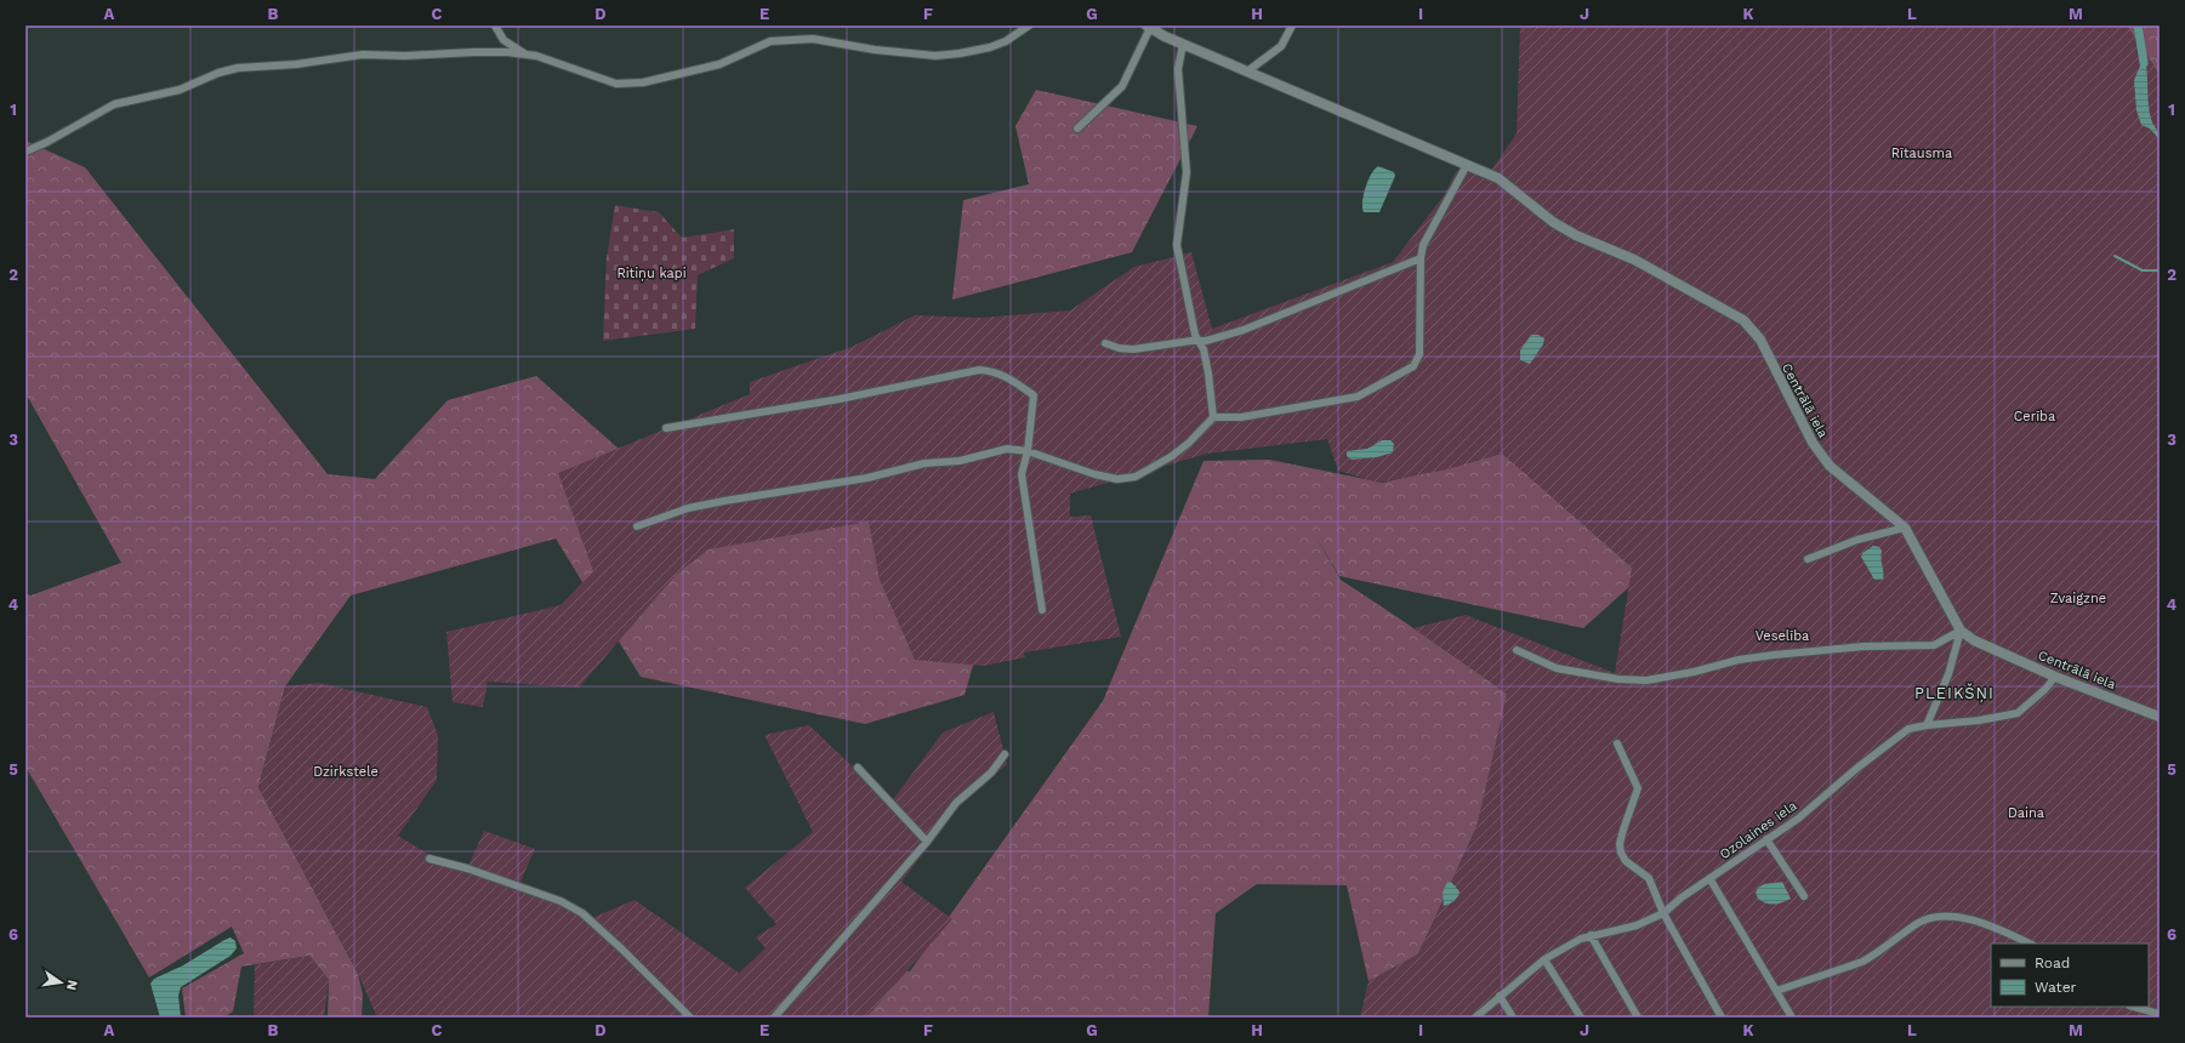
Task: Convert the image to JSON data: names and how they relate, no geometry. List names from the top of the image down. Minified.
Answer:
{"streets":{"street":["Centrālā iela","Ozolaines iela"]},"crossings":[["Centrālā iela","Ozolaines iela"]],"districts":["PLEIKŠŅI"],"parks":["Rītausma","Ritiņu kapi","Cerība","Zvaigzne","Veselība","Dzirkstele","Daina"],"legend":["Road","Water"],"north":"right","grid":{"columns":["A","B","C","D","E","F","G","H","I","J","K","L","M"],"rows":["1","2","3","4","5","6"]}}
